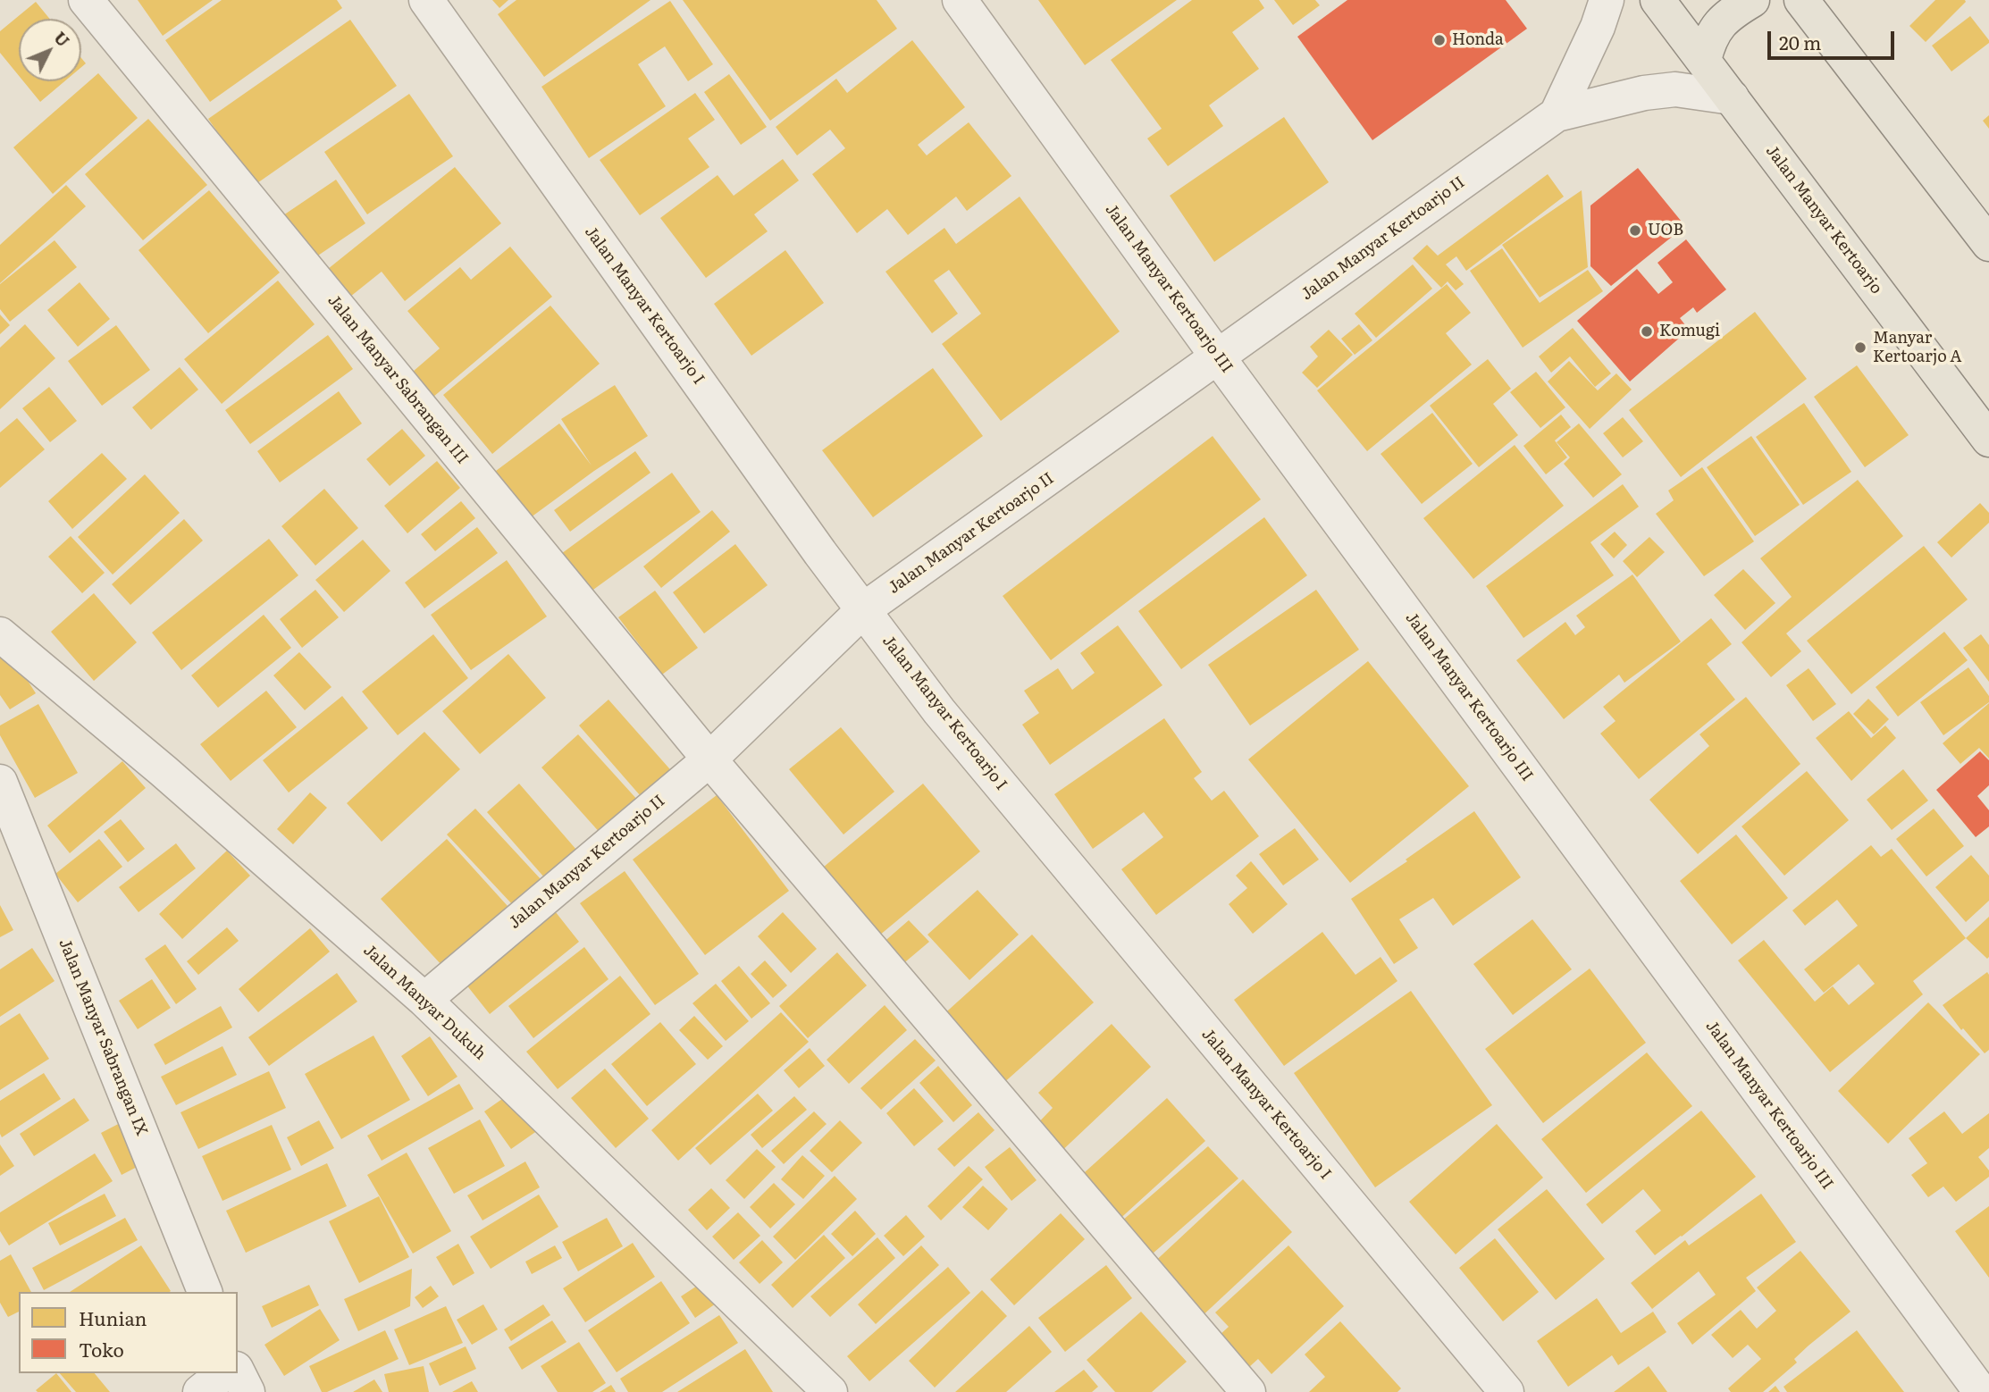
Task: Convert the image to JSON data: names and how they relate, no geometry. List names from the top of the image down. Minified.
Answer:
{"streets":{"main road":["Jalan Manyar Kertoarjo"],"street":["Jalan Manyar Kertoarjo II","Jalan Manyar Kertoarjo III","Jalan Manyar Kertoarjo I","Jalan Manyar Sabrangan III","Jalan Manyar Dukuh","Jalan Manyar Sabrangan IX"]},"crossings":[["Jalan Manyar Kertoarjo","Jalan Manyar Kertoarjo II"],["Jalan Manyar Kertoarjo II","Jalan Manyar Kertoarjo III"],["Jalan Manyar Kertoarjo II","Jalan Manyar Kertoarjo I"],["Jalan Manyar Kertoarjo II","Jalan Manyar Sabrangan III"],["Jalan Manyar Kertoarjo II","Jalan Manyar Dukuh"]],"places":["Honda","UOB","Komugi","Manyar Kertoarjo A"],"legend":["Hunian","Toko"],"scale_bar":"20 m","north":"top right"}
